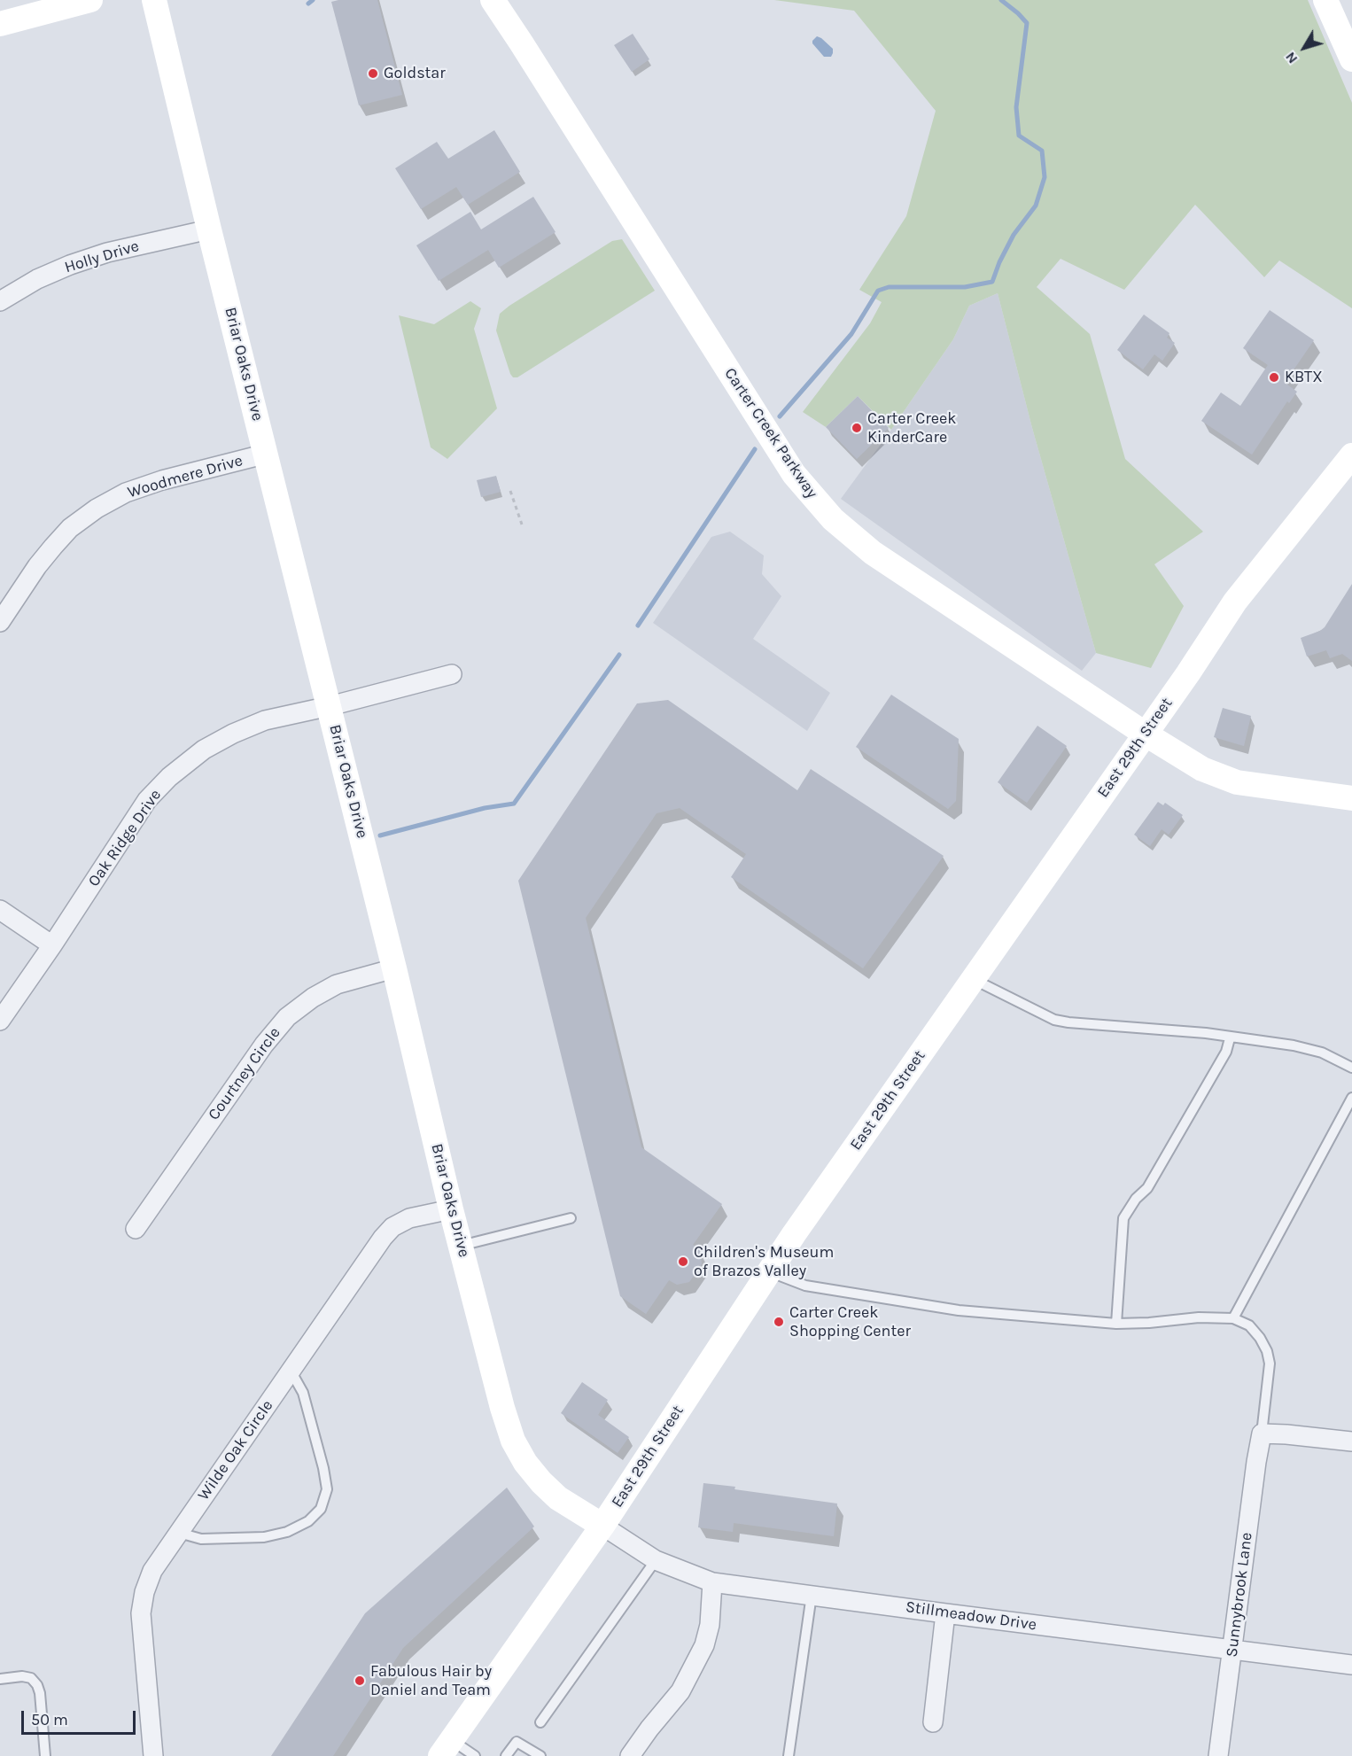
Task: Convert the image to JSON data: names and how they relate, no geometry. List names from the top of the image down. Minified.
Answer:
{"streets":{"street":["Holly Drive","Briar Oaks Drive","Carter Creek Parkway","Woodmere Drive","East 29th Street","Oak Ridge Drive","Courtney Circle","Wilde Oak Circle","Sunnybrook Lane","Stillmeadow Drive"]},"crossings":[["Holly Drive","Briar Oaks Drive"],["Briar Oaks Drive","Woodmere Drive"],["Briar Oaks Drive","East 29th Street"],["Briar Oaks Drive","Oak Ridge Drive"],["Briar Oaks Drive","Courtney Circle"],["Briar Oaks Drive","Wilde Oak Circle"],["Briar Oaks Drive","Stillmeadow Drive"],["Carter Creek Parkway","East 29th Street"],["East 29th Street","Stillmeadow Drive"],["Sunnybrook Lane","Stillmeadow Drive"]],"places":["Goldstar","KBTX","Carter Creek KinderCare","Children's Museum of Brazos Valley","Carter Creek Shopping Center","Fabulous Hair by Daniel and Team"],"scale_bar":"50 m","north":"bottom left"}
